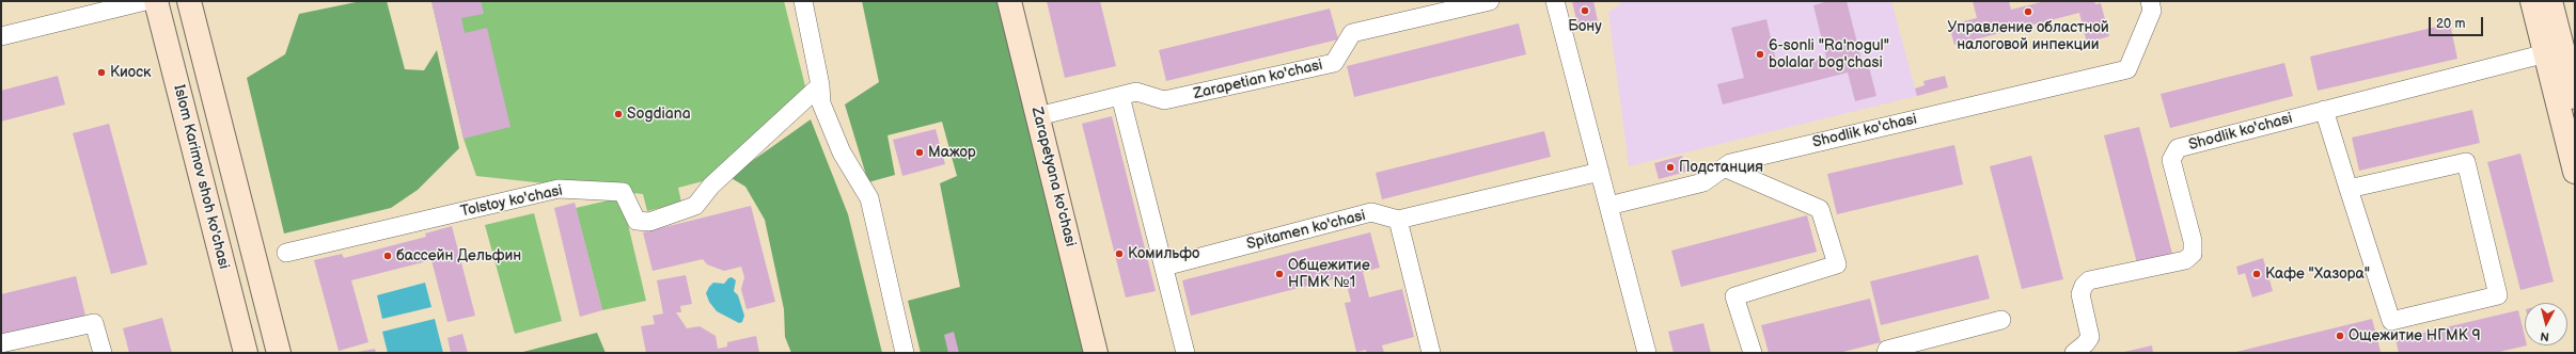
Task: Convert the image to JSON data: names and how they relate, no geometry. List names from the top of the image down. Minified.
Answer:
{"streets":{"main road":["Islom Karimov shoh ko'chasi","Zarapetyana ko'chasi"],"street":["Zarapetian ko'chasi","Shodlik ko'chasi","Tolstoy ko'chasi","Spitamen ko'chasi"]},"crossings":[["Zarapetian ko'chasi","Zarapetyana ko'chasi"]],"places":["Бону","Управление областной налоговой инпекции","6-sonli \"Ra'nogul\" bolalar bog'chasi","Киоск","Sogdiana","Мажор","Подстанция","Комильфо","бассейн Дельфин","Общежитие НГМК №1","Кафе \"Хазора\"","Ощежитие НГМК 9"],"scale_bar":"20 m","north":"bottom"}
